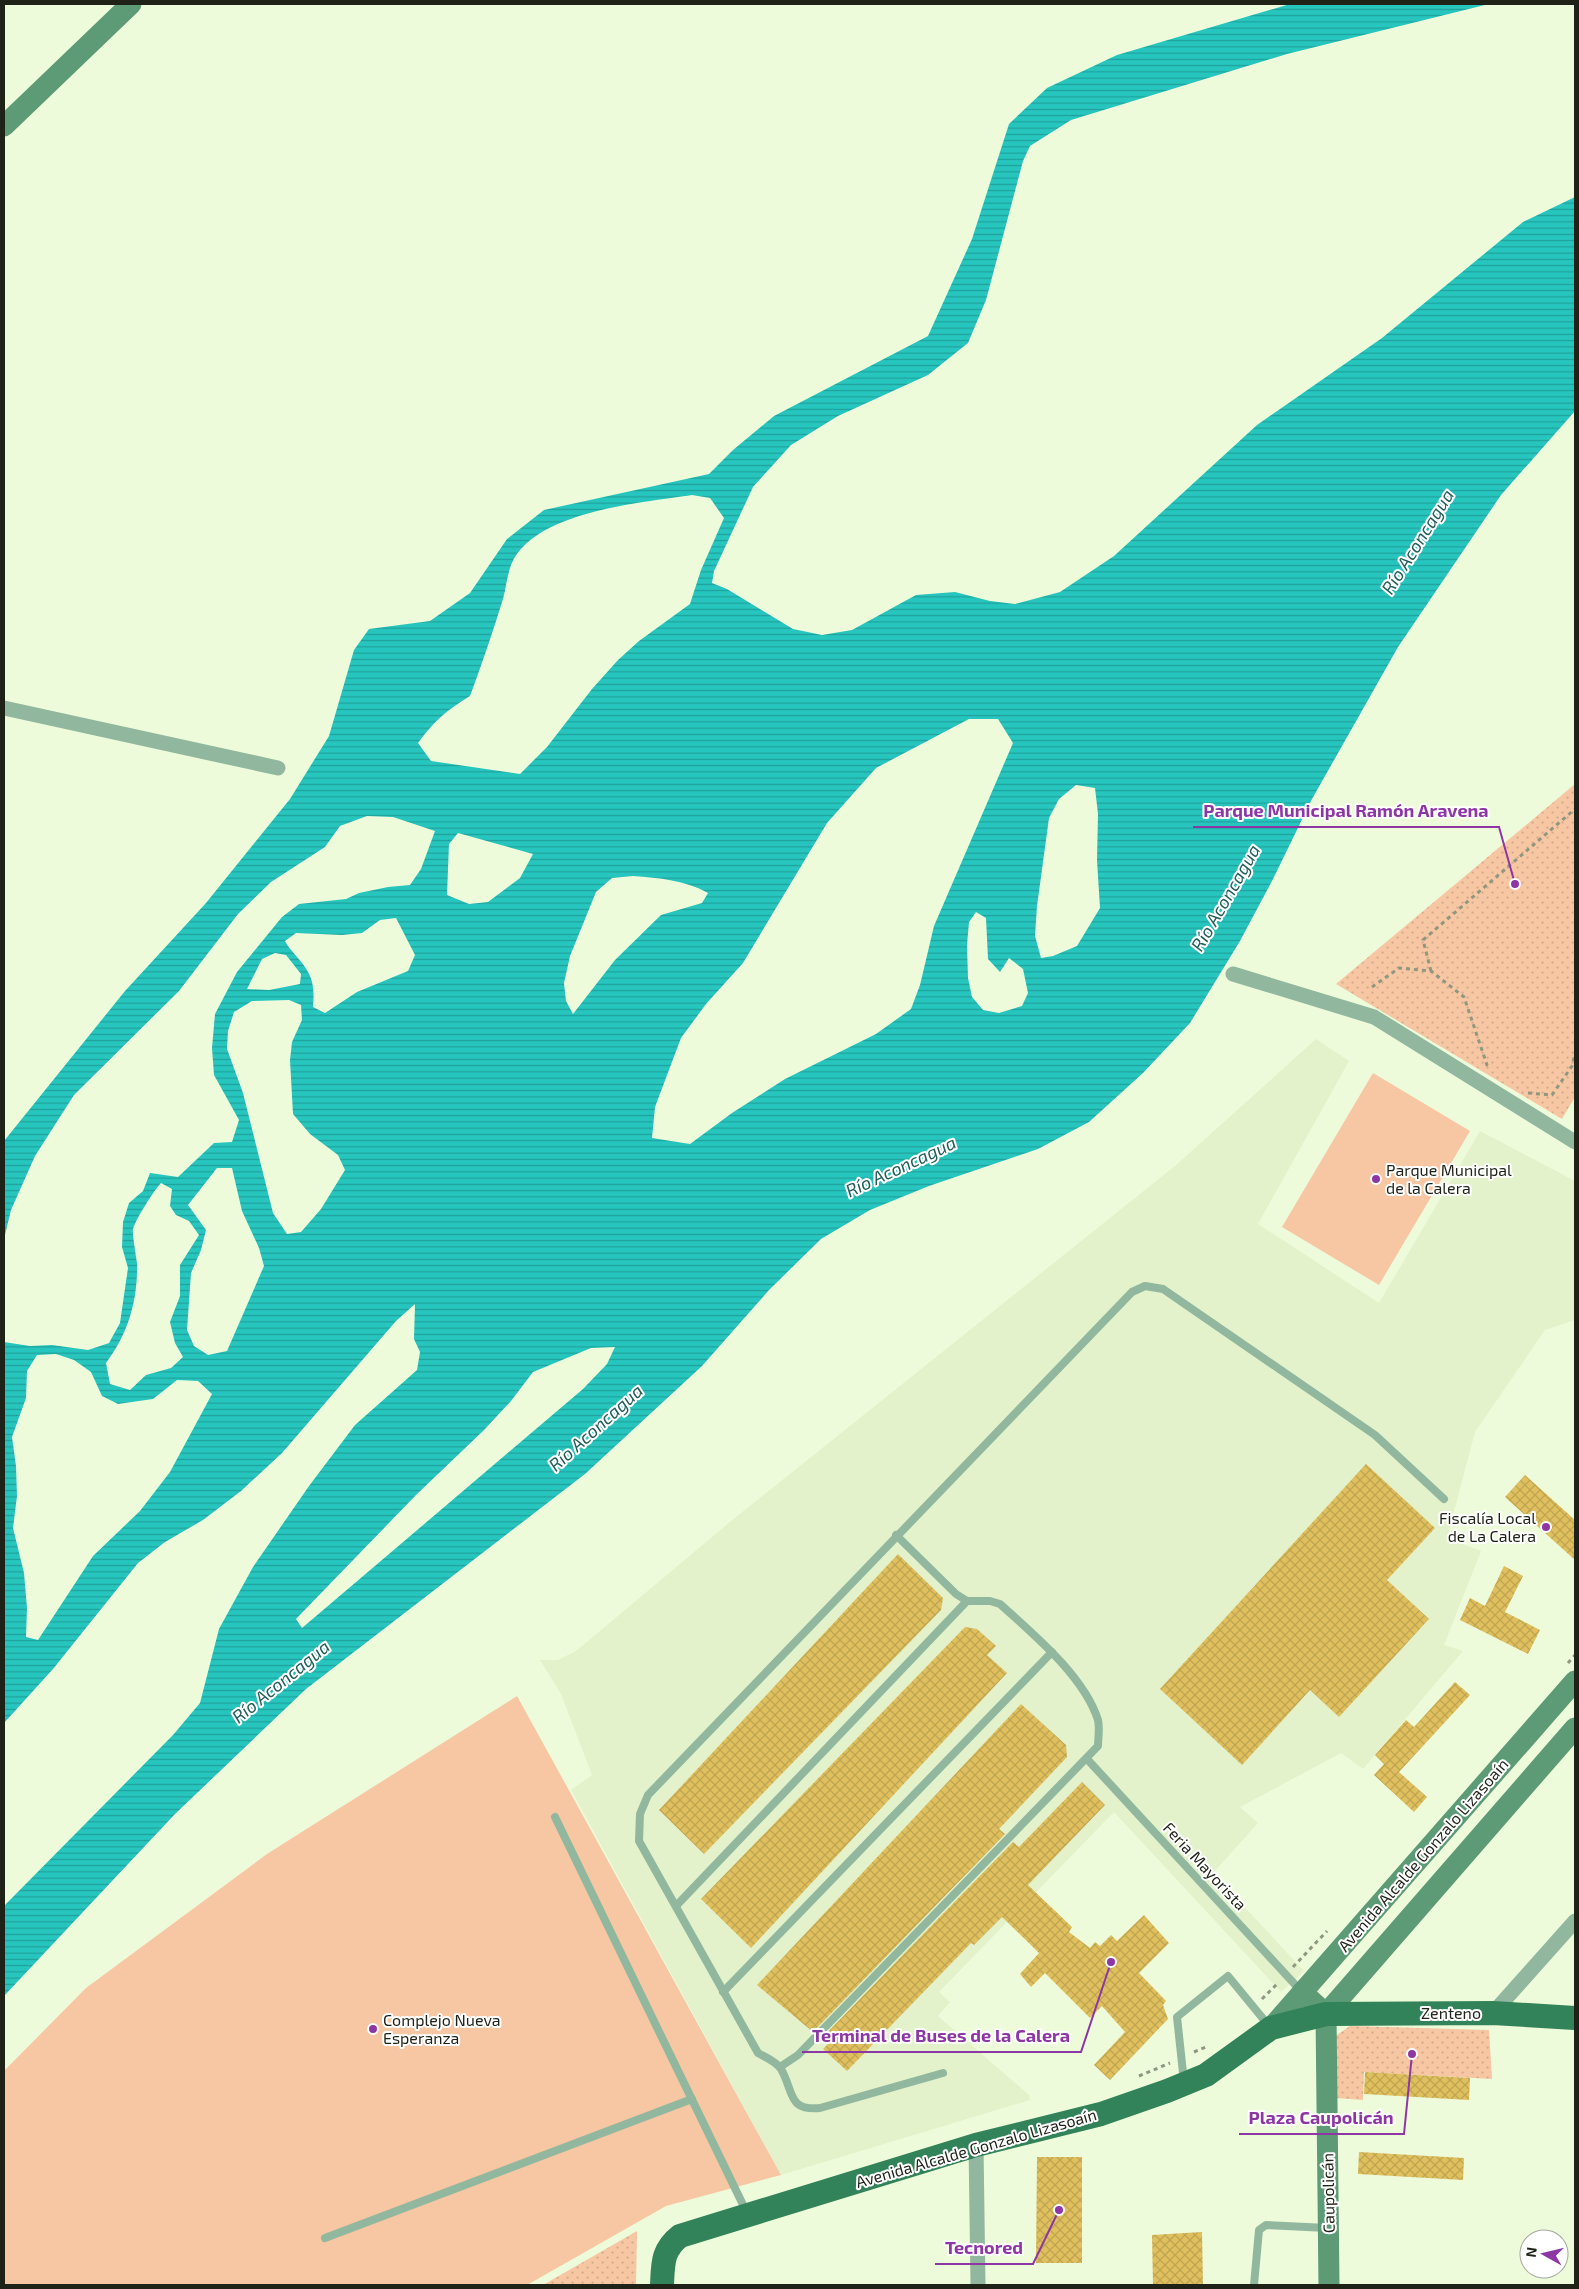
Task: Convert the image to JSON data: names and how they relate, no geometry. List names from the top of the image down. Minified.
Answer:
{"streets":{"main road":["Avenida Alcalde Gonzalo Lizasoaín","Zenteno","Caupolicán"],"lane":["Feria Mayorista"]},"crossings":[["Avenida Alcalde Gonzalo Lizasoaín","Feria Mayorista"],["Avenida Alcalde Gonzalo Lizasoaín","Zenteno"],["Avenida Alcalde Gonzalo Lizasoaín","Caupolicán"],["Zenteno","Caupolicán"]],"water":["Río Aconcagua"],"places":["Parque Municipal Ramón Aravena","Parque Municipal de la Calera","Fiscalía Local de La Calera","Terminal de Buses de la Calera","Complejo Nueva Esperanza","Plaza Caupolicán","Tecnored"],"north":"left"}
